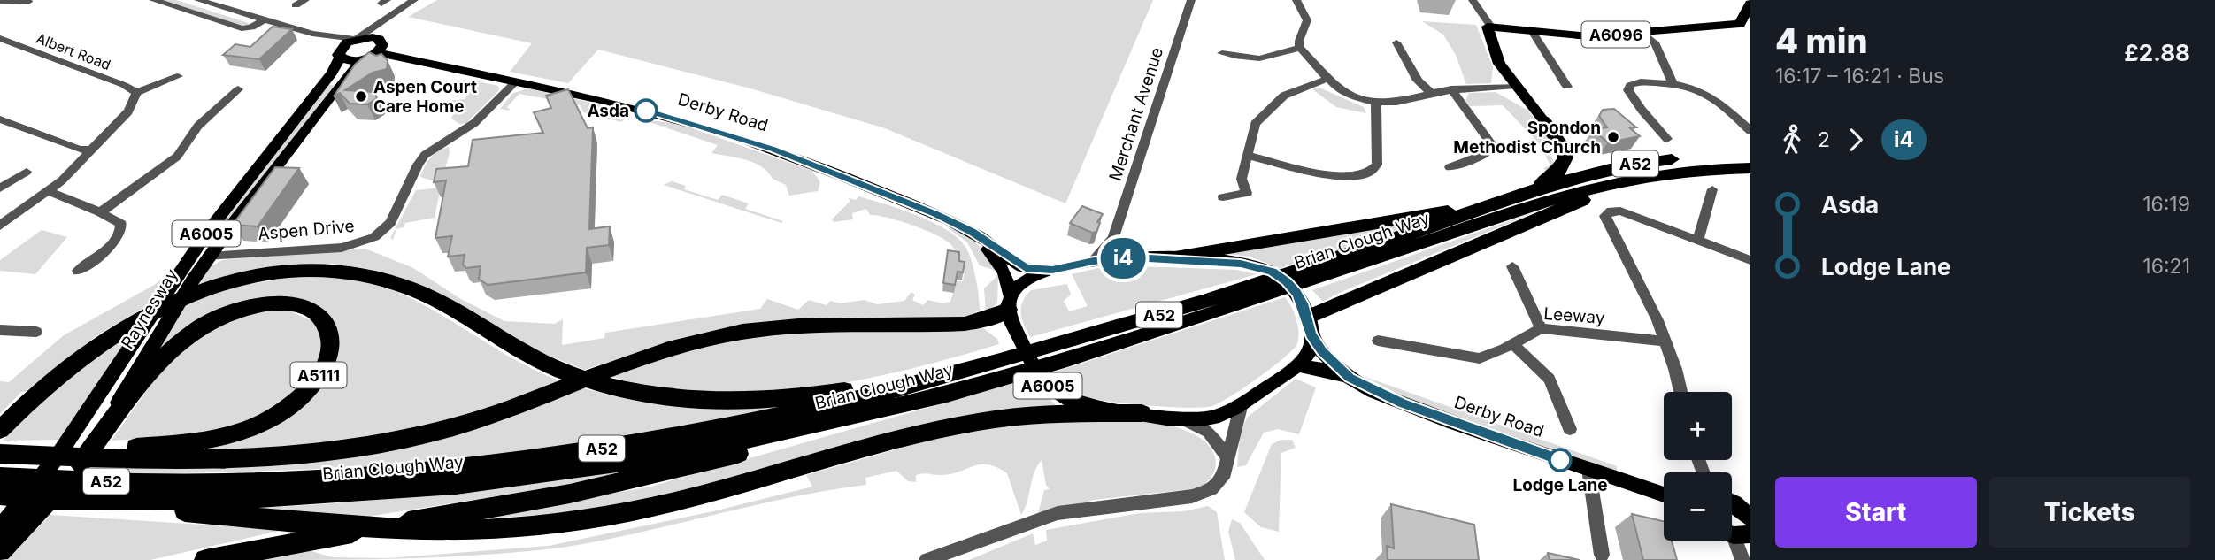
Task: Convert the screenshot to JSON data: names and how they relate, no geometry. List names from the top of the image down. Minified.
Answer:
{"streets":{"highway":["A52","Brian Clough Way","Raynesway","A5111"],"main road":["A6096","Derby Road","A6005"],"street":["Albert Road","Merchant Avenue","Aspen Drive","Leeway"]},"crossings":[["Derby Road","Aspen Drive"],["Derby Road","A6005"],["Merchant Avenue","A6005"],["Aspen Drive","Raynesway"],["A6005","Raynesway"],["Raynesway","A5111"]],"places":["Aspen Court Care Home","Asda","Spondon Methodist Church","Lodge Lane"],"lines":["bus line i4"],"page":{"on_map":"i4","heading":["4 min","16:17 – 16:21 · Bus","£2.88"],"legs":["2","i4"],"list":[{"name":"Asda","value":"16:19"},{"name":"Lodge Lane","value":"16:21"}],"map_buttons":["+","−"],"buttons":["Start","Tickets"]}}
